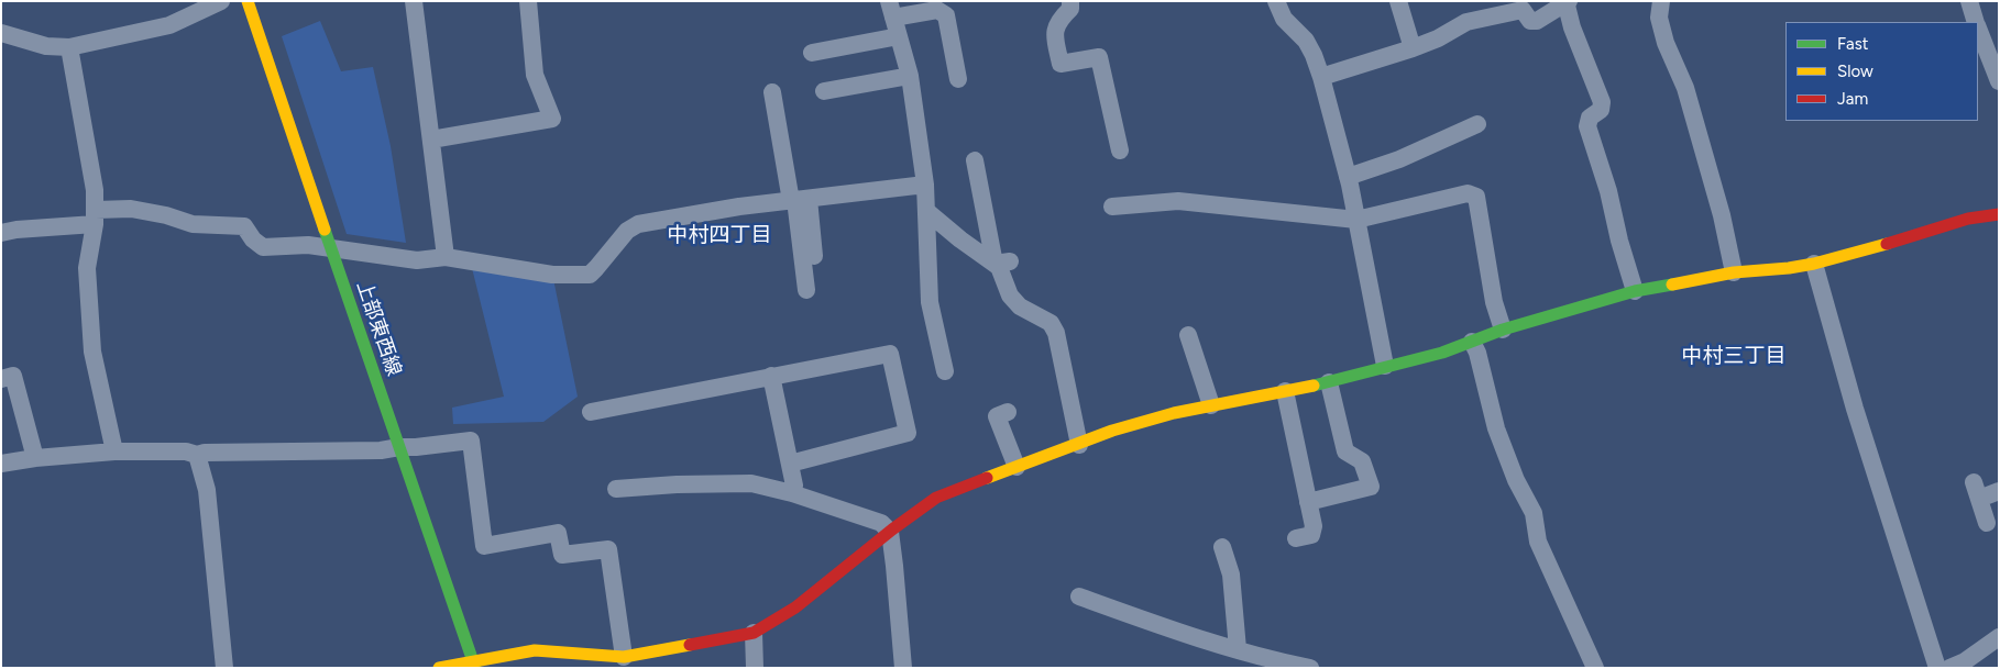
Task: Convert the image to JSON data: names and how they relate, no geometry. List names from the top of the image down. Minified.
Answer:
{"streets":{"street":["上部東西線"]},"districts":["中村四丁目","中村三丁目"],"legend":["Fast","Slow","Jam"]}
